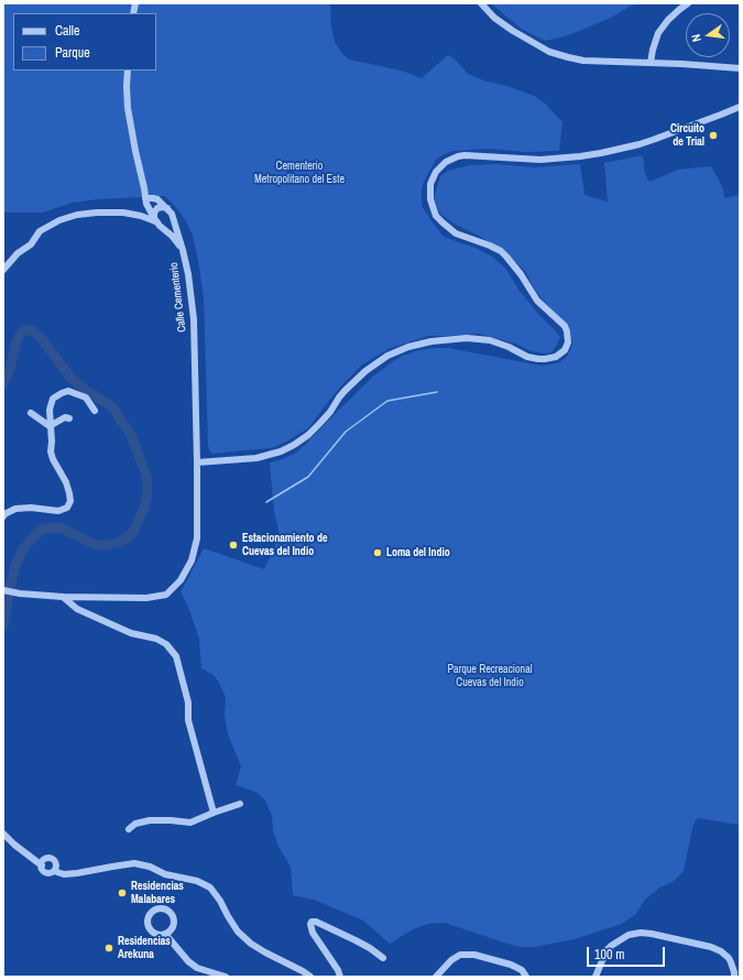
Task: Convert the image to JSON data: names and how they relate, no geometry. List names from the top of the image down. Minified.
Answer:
{"streets":{"street":["Calle Cementerio"]},"parks":["Cementerio Metropolitano del Este","Parque Recreacional Cuevas del Indio"],"places":["Circuito de Trial","Estacionamiento de Cuevas del Indio","Loma del Indio","Residencias Malabares","Residencias Arekuna"],"legend":["Calle","Parque"],"scale_bar":"100 m","north":"left"}
